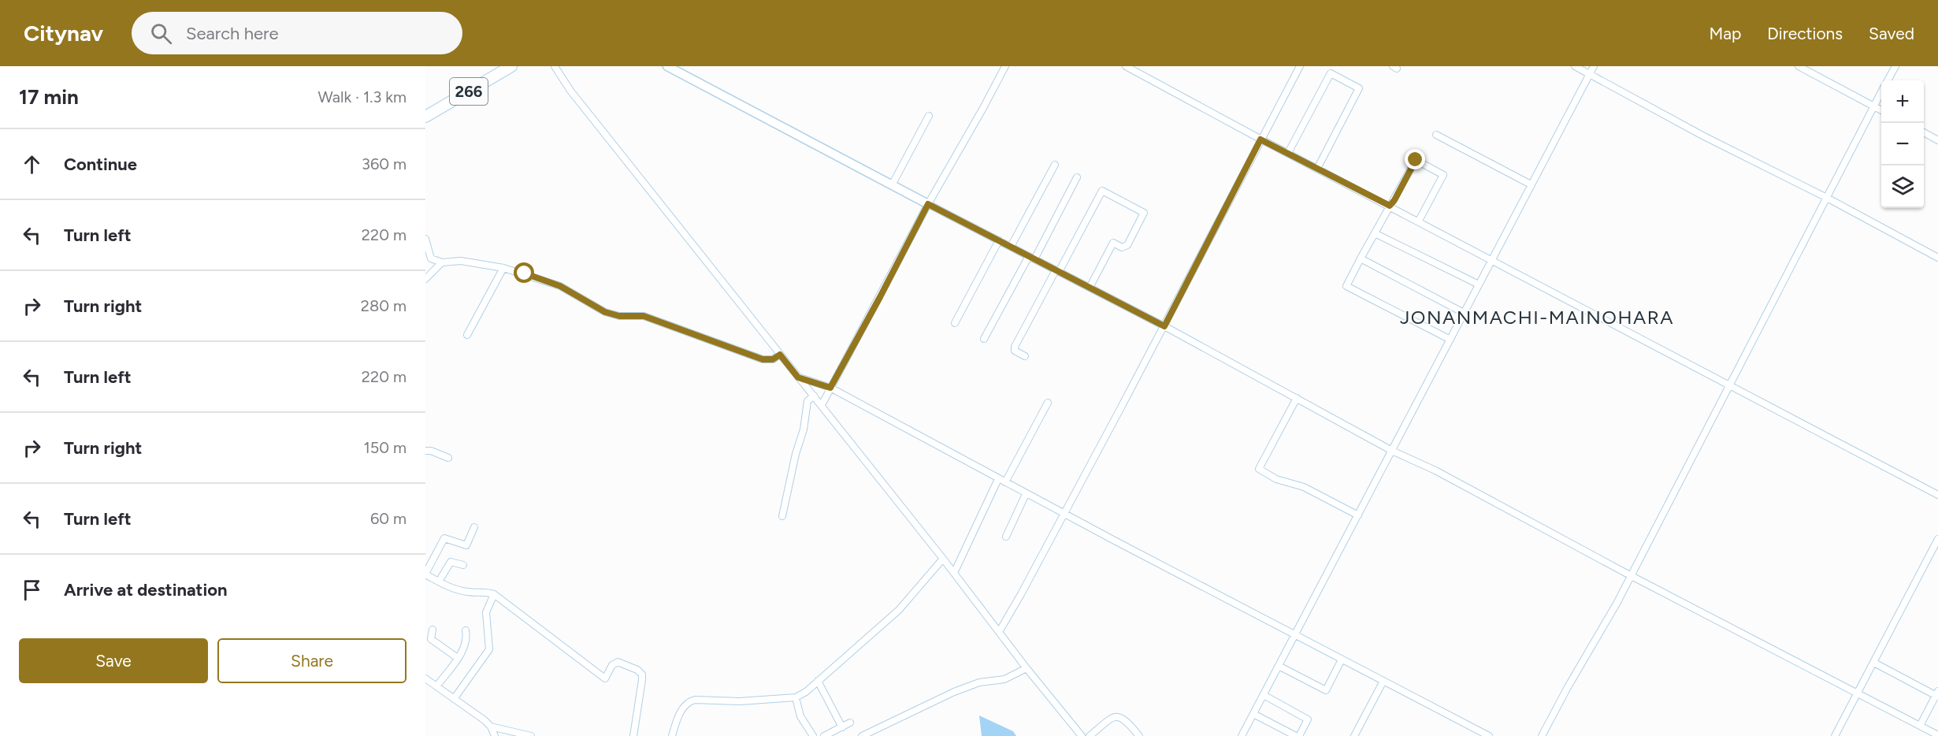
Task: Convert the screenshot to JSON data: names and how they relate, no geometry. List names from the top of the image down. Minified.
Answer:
{"streets":{"highway":["266"]},"districts":["JONANMACHI-MAINOHARA"],"page":{"header":"Citynav","search":"Search here","nav":["Map","Directions","Saved"],"heading":["17 min","Walk · 1.3 km"],"map_buttons":["+","−"],"list":[["Continue","360 m"],["Turn left","220 m"],["Turn right","280 m"],["Turn left","220 m"],["Turn right","150 m"],["Turn left","60 m"],"Arrive at destination"],"buttons":["Save","Share"]}}
